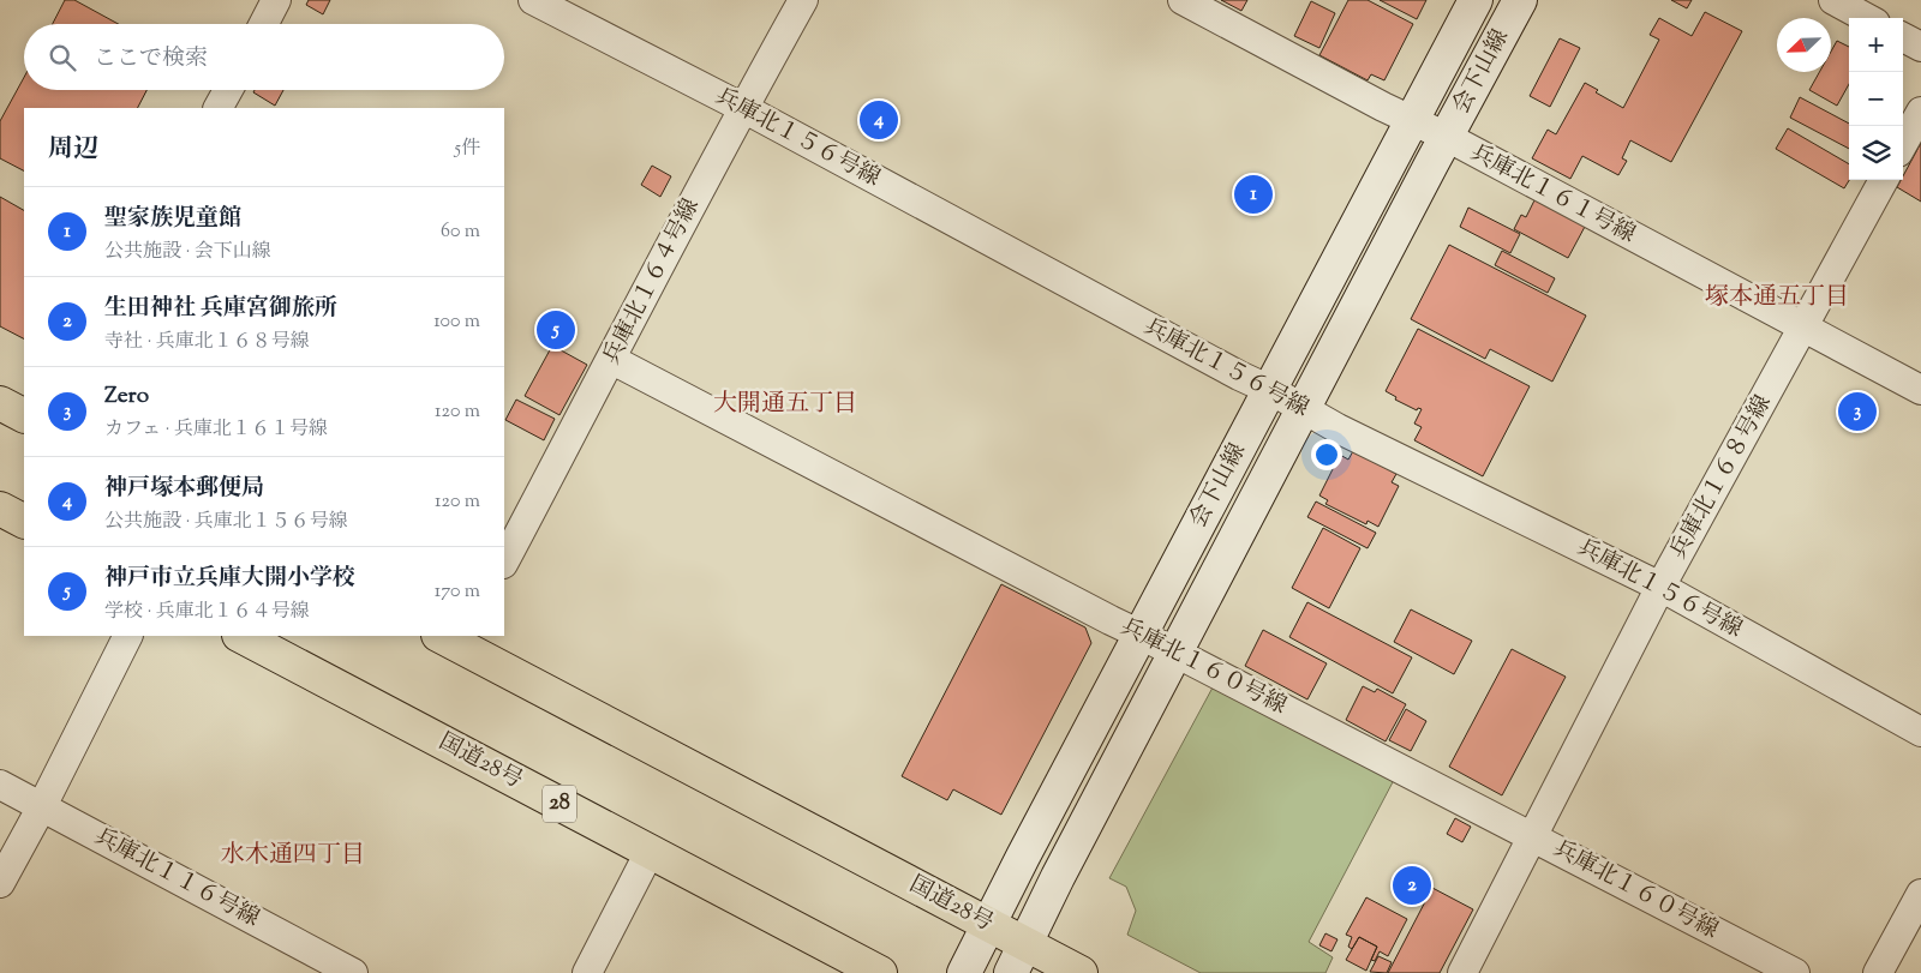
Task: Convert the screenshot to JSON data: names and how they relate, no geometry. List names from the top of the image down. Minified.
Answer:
{"streets":{"highway":["国道28号","28"],"street":["会下山線","兵庫北１５６号線","兵庫北１６１号線","兵庫北１６４号線","兵庫北１６８号線","兵庫北１６０号線","兵庫北１１６号線"]},"crossings":[["会下山線","兵庫北１５６号線"],["会下山線","兵庫北１６１号線"],["会下山線","兵庫北１６０号線"],["会下山線","国道28号"],["兵庫北１５６号線","兵庫北１６４号線"],["兵庫北１５６号線","兵庫北１６８号線"],["兵庫北１６１号線","兵庫北１６８号線"],["兵庫北１６４号線","兵庫北１６０号線"],["兵庫北１６８号線","兵庫北１６０号線"]],"districts":["塚本通五丁目","大開通五丁目","水木通四丁目"],"north":"bottom left","page":{"map_buttons":["+","−"],"search":"ここで検索","pins":["4","1","5","3","2"],"heading":["周辺","5件"],"list":[{"mark":"1","name":"聖家族児童館","note":"公共施設 · 会下山線","value":"60 m"},{"mark":"2","name":"生田神社 兵庫宮御旅所","note":"寺社 · 兵庫北１６８号線","value":"100 m"},{"mark":"3","name":"Zero","note":"カフェ · 兵庫北１６１号線","value":"120 m"},{"mark":"4","name":"神戸塚本郵便局","note":"公共施設 · 兵庫北１５６号線","value":"120 m"},{"mark":"5","name":"神戸市立兵庫大開小学校","note":"学校 · 兵庫北１６４号線","value":"170 m"}]}}
